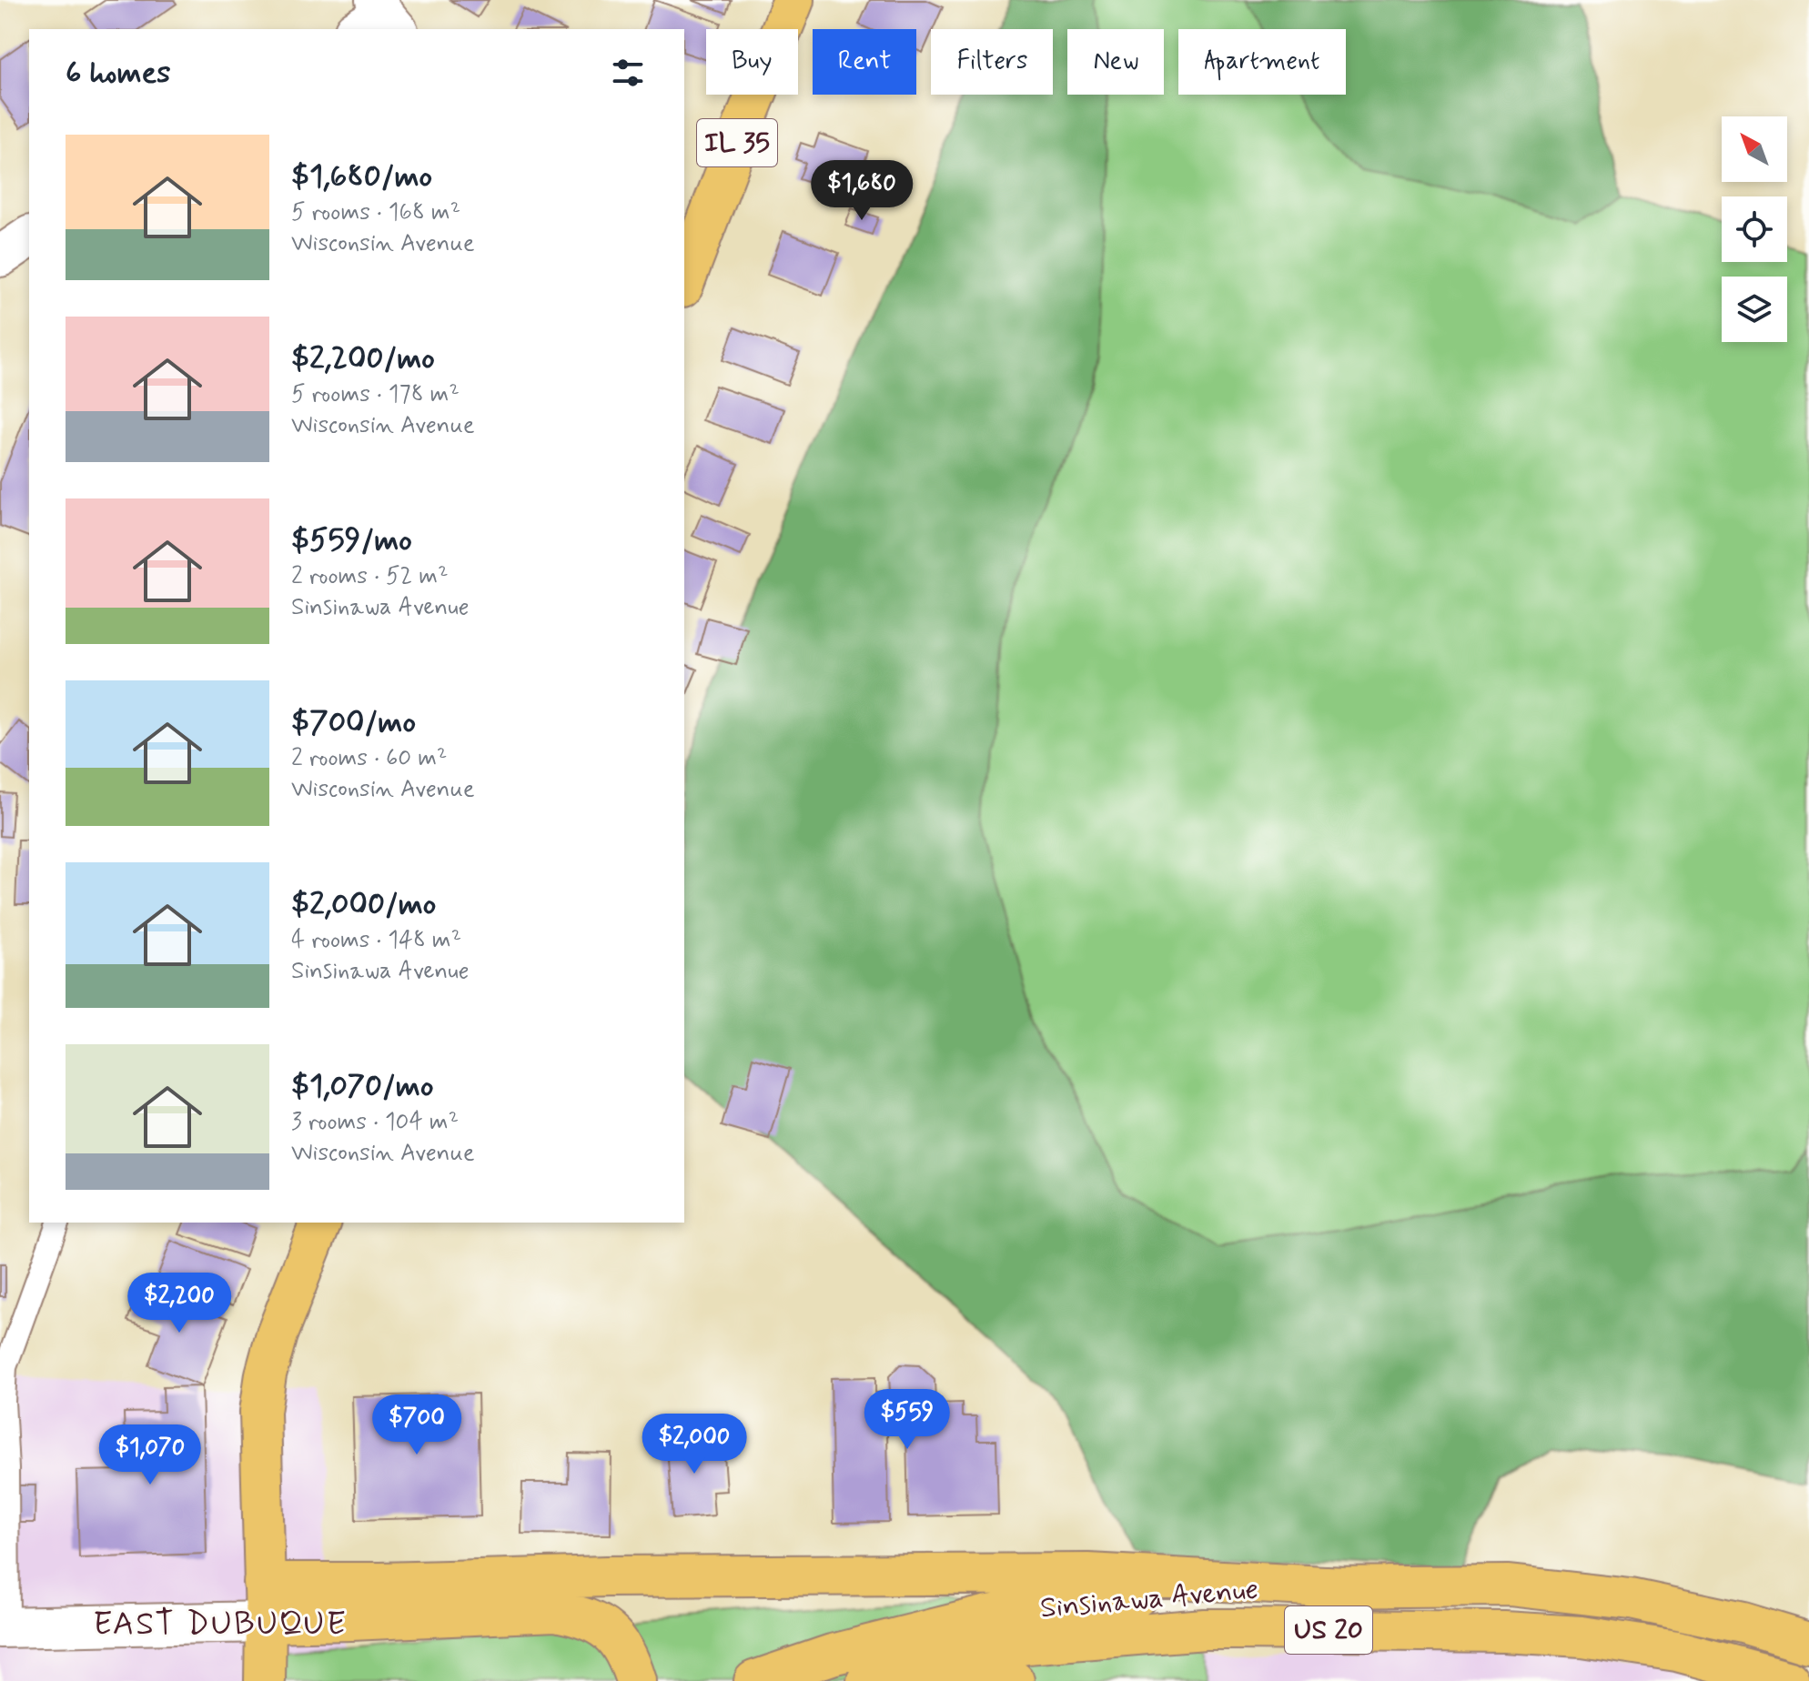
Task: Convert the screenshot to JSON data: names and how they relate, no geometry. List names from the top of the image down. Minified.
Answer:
{"streets":{"main road":["IL 35","Sinsinawa Avenue","US 20"]},"districts":["EAST DUBUQUE"],"north":"top left","page":{"chip":["Buy","Rent","Filters","New","Apartment"],"heading":"6 homes","list":[{"name":"$1,680/mo","note":"5 rooms · 168 m² · Wisconsin Avenue"},{"name":"$2,200/mo","note":"5 rooms · 178 m² · Wisconsin Avenue"},{"name":"$559/mo","note":"2 rooms · 52 m² · Sinsinawa Avenue"},{"name":"$700/mo","note":"2 rooms · 60 m² · Wisconsin Avenue"},{"name":"$2,000/mo","note":"4 rooms · 148 m² · Sinsinawa Avenue"},{"name":"$1,070/mo","note":"3 rooms · 104 m² · Wisconsin Avenue"}],"price":["$1,680","$2,200","$559","$700","$2,000","$1,070"]}}
